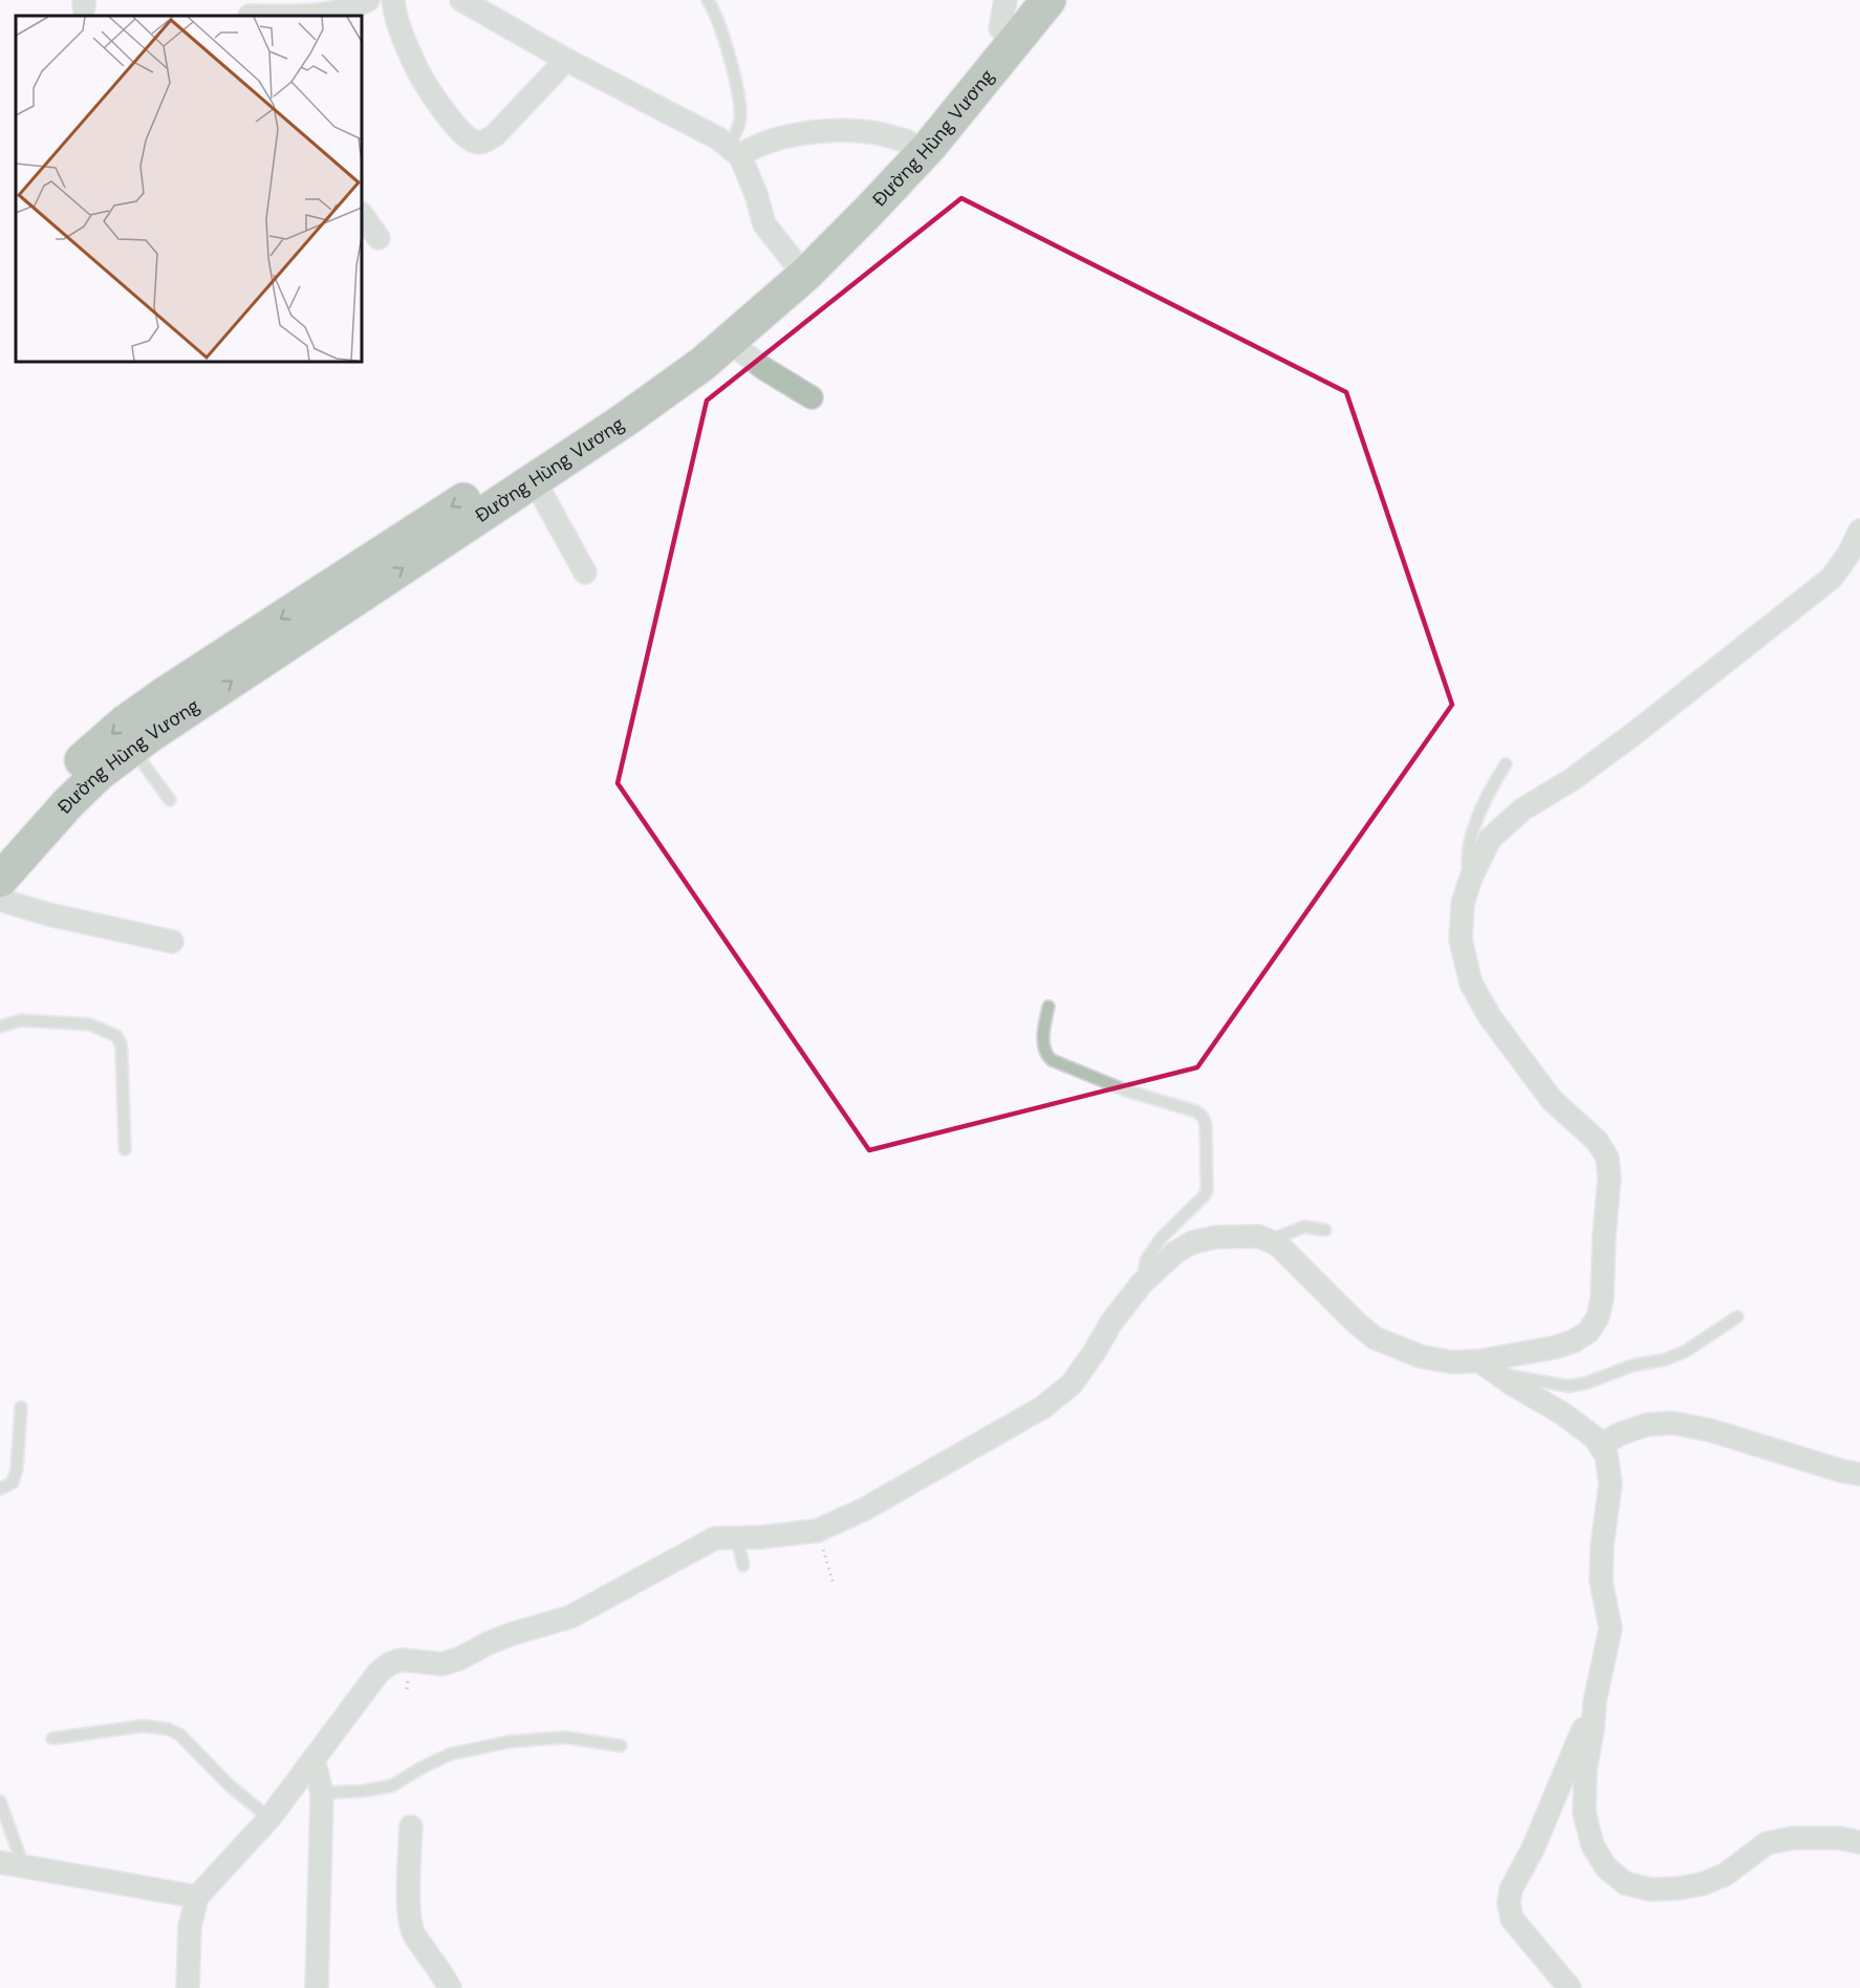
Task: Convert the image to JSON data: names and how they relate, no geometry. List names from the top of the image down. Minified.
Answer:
{"streets":{"main road":["Đường Hùng Vương"]}}
